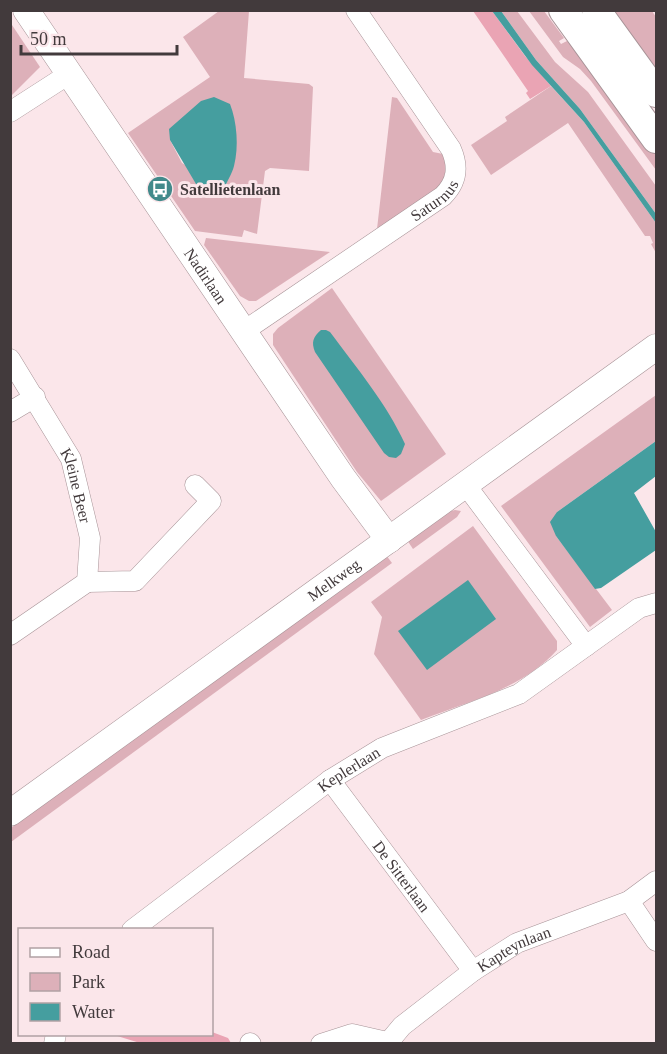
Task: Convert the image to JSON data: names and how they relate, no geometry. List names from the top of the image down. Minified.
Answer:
{"streets":{"street":["Saturnus","Nadirlaan","Kleine Beer","Melkweg","Keplerlaan","De Sitterlaan","Kapteynlaan"]},"crossings":[["Saturnus","Nadirlaan"],["Nadirlaan","Melkweg"],["Keplerlaan","De Sitterlaan"],["De Sitterlaan","Kapteynlaan"]],"places":{"bus stop":["Satellietenlaan"]},"legend":["Road","Park","Water"],"scale_bar":"50 m"}
